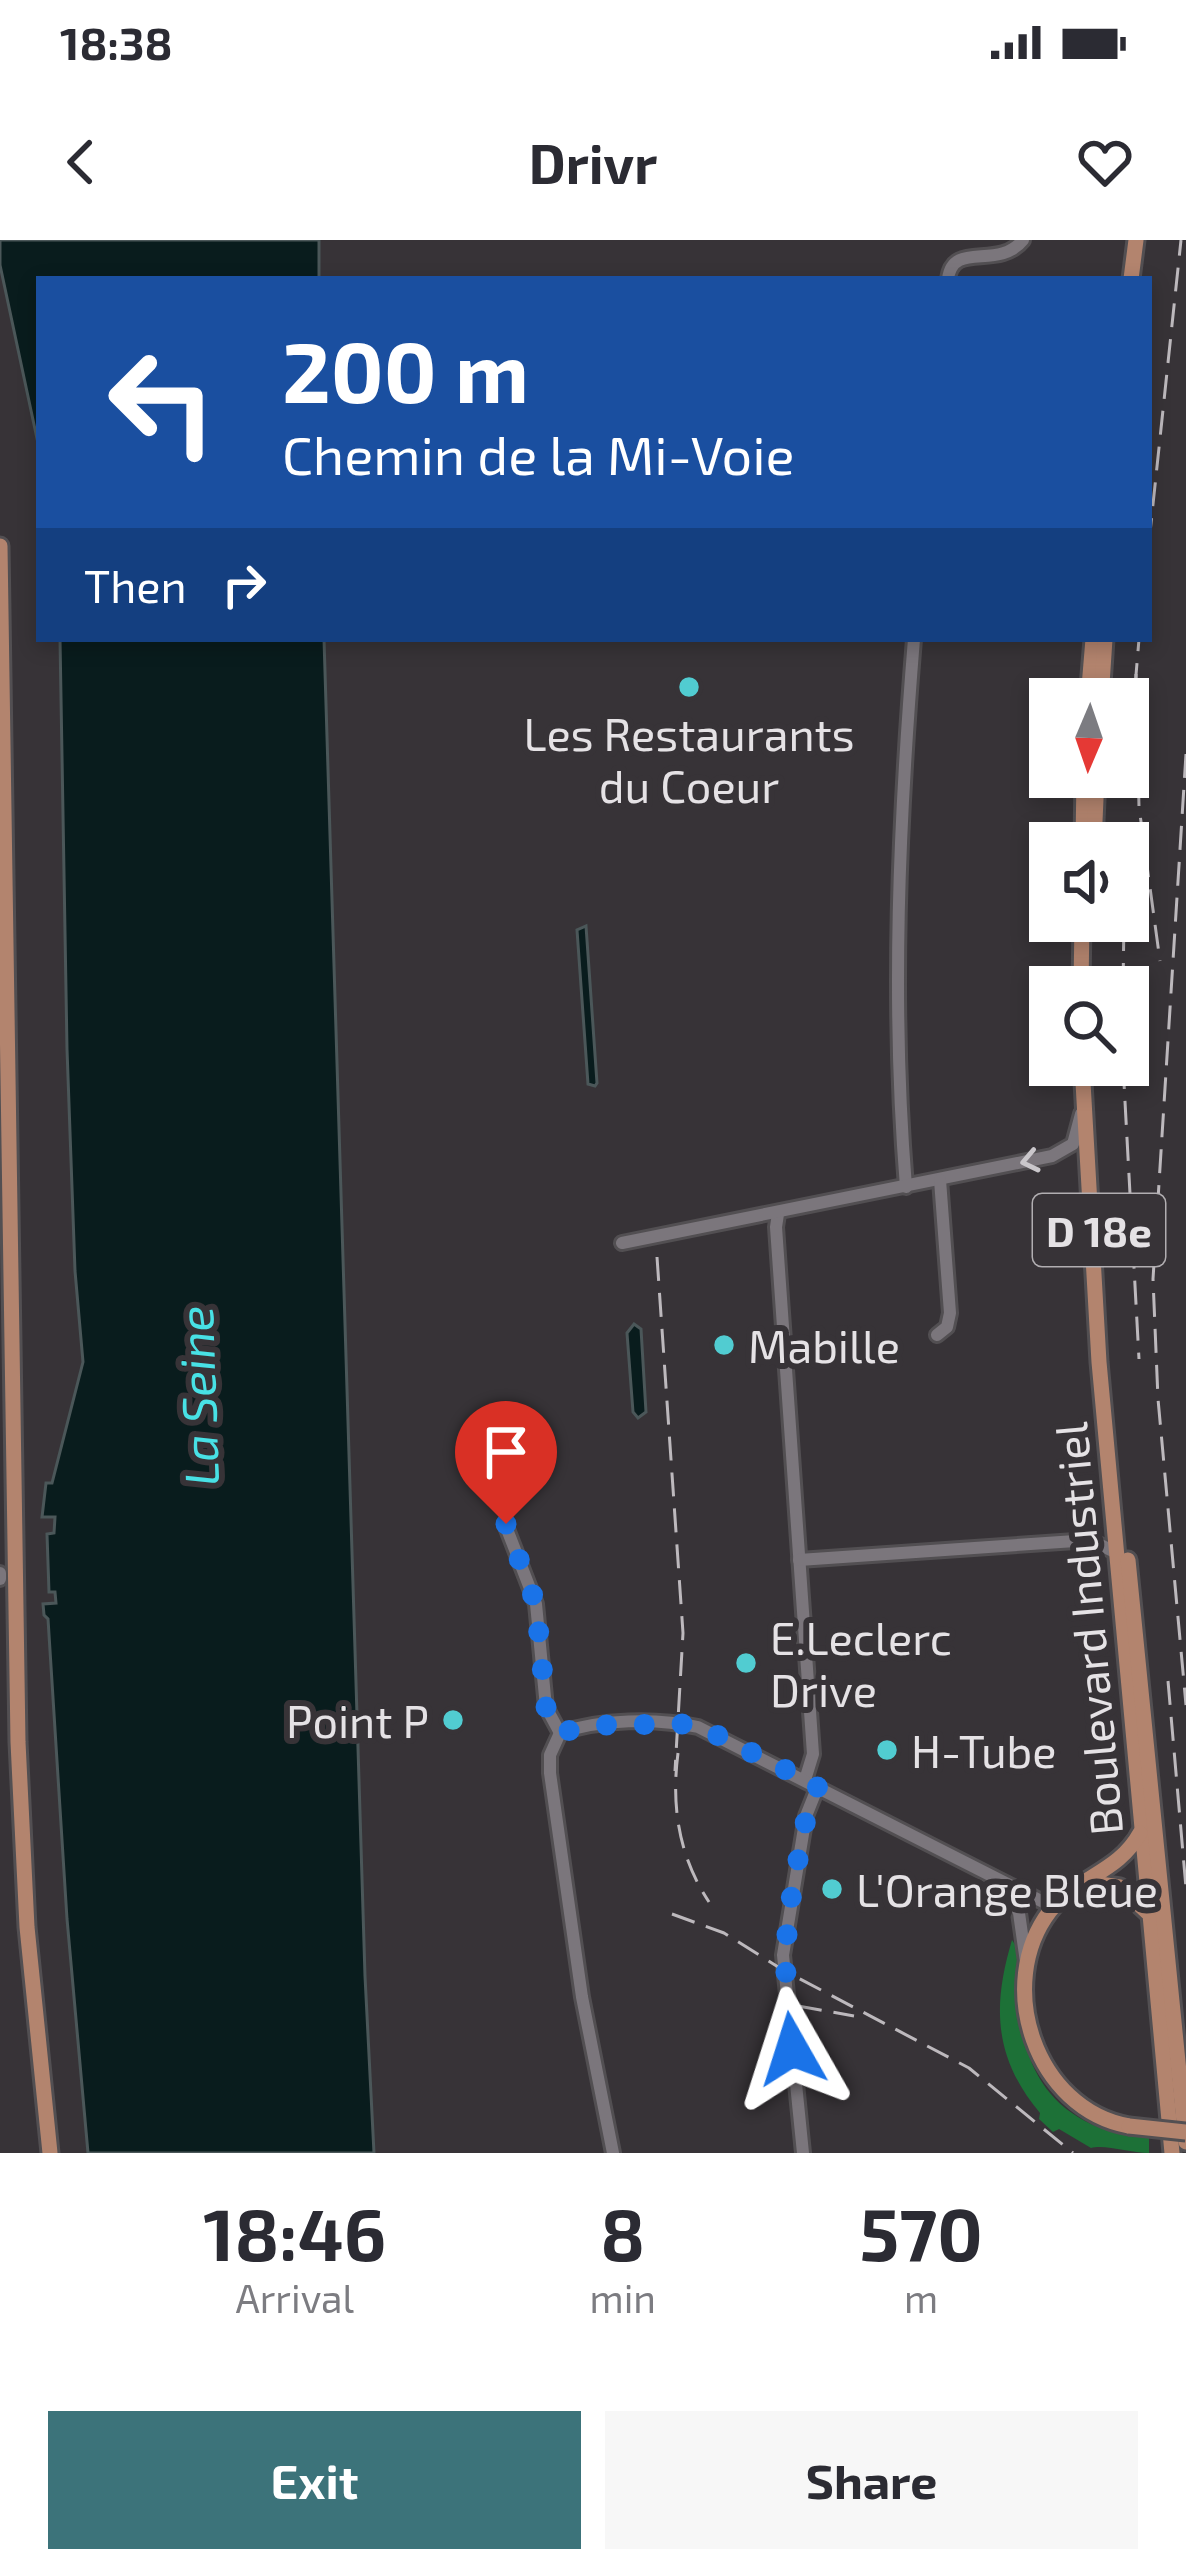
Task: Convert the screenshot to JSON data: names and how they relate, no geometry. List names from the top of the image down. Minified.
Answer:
{"streets":{"main road":["D 18e","Boulevard Industriel"]},"crossings":[["D 18e","Boulevard Industriel"]],"water":["La Seine"],"places":["Les Restaurants du Coeur","Mabille","E.Leclerc Drive","Point P","H-Tube","L'Orange Bleue"],"north":"bottom","page":{"status":"18:38","header":"Drivr","turn":["200 m","Chemin de la Mi-Voie"],"then":"Then","eta":["18:46","Arrival","8","min","570","m"],"buttons":["Exit","Share"]}}
